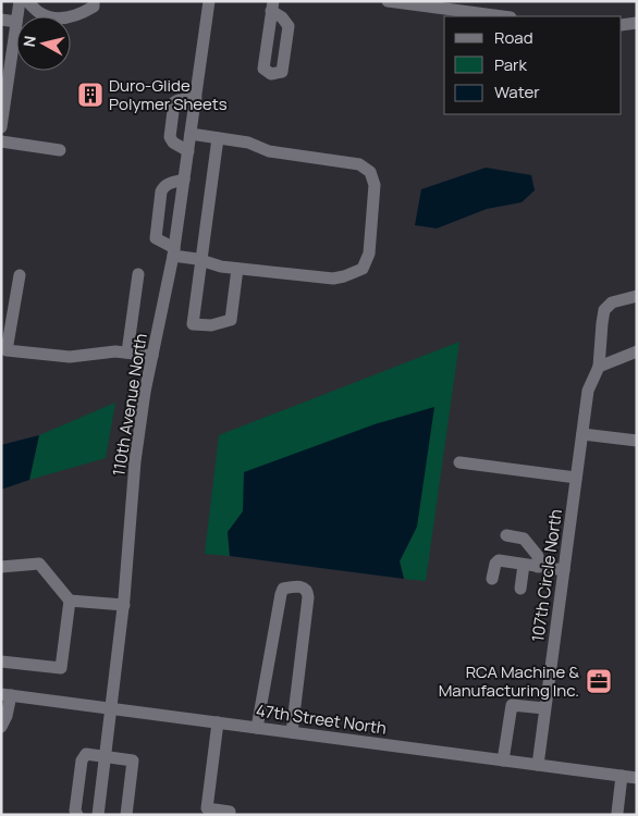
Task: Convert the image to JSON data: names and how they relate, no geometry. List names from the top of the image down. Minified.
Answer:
{"streets":{"street":["110th Avenue North","107th Circle North","47th Street North"]},"crossings":[["110th Avenue North","47th Street North"],["107th Circle North","47th Street North"]],"places":{"building":["Duro-Glide Polymer Sheets"],"office":["RCA Machine & Manufacturing Inc."]},"legend":["Road","Park","Water"],"north":"left"}
